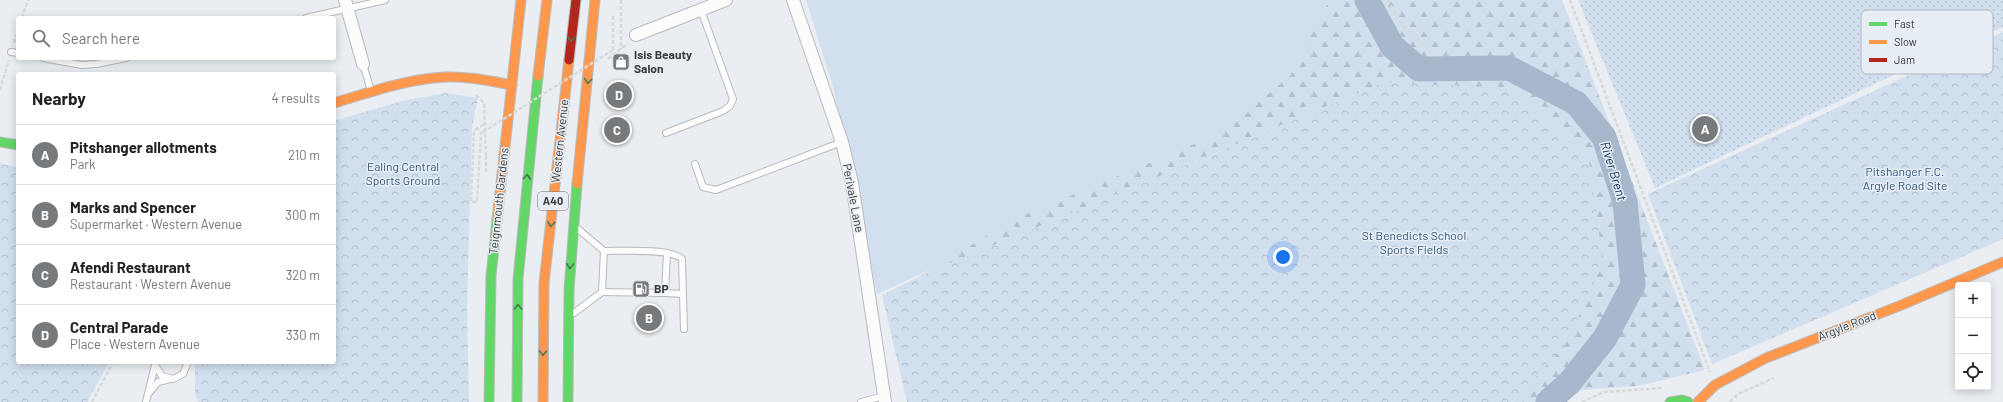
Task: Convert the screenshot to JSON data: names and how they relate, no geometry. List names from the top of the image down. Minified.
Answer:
{"streets":{"main road":["Western Avenue","Teignmouth Gardens","A40","Argyle Road"],"street":["Perivale Lane"]},"water":["River Brent"],"parks":["Ealing Central Sports Ground","Pitshanger F.C. Argyle Road Site","St Benedicts School Sports Fields"],"places":{"shop":["Isis Beauty Salon"],"fuel station":["BP"]},"legend":["Fast","Slow","Jam"],"page":{"search":"Search here","heading":["Nearby","4 results"],"pins":["D","A","C","B"],"list":[{"mark":"A","name":"Pitshanger allotments","note":"Park","value":"210 m"},{"mark":"B","name":"Marks and Spencer","note":"Supermarket · Western Avenue","value":"300 m"},{"mark":"C","name":"Afendi Restaurant","note":"Restaurant · Western Avenue","value":"320 m"},{"mark":"D","name":"Central Parade","note":"Place · Western Avenue","value":"330 m"}],"map_buttons":["+","−"]}}
